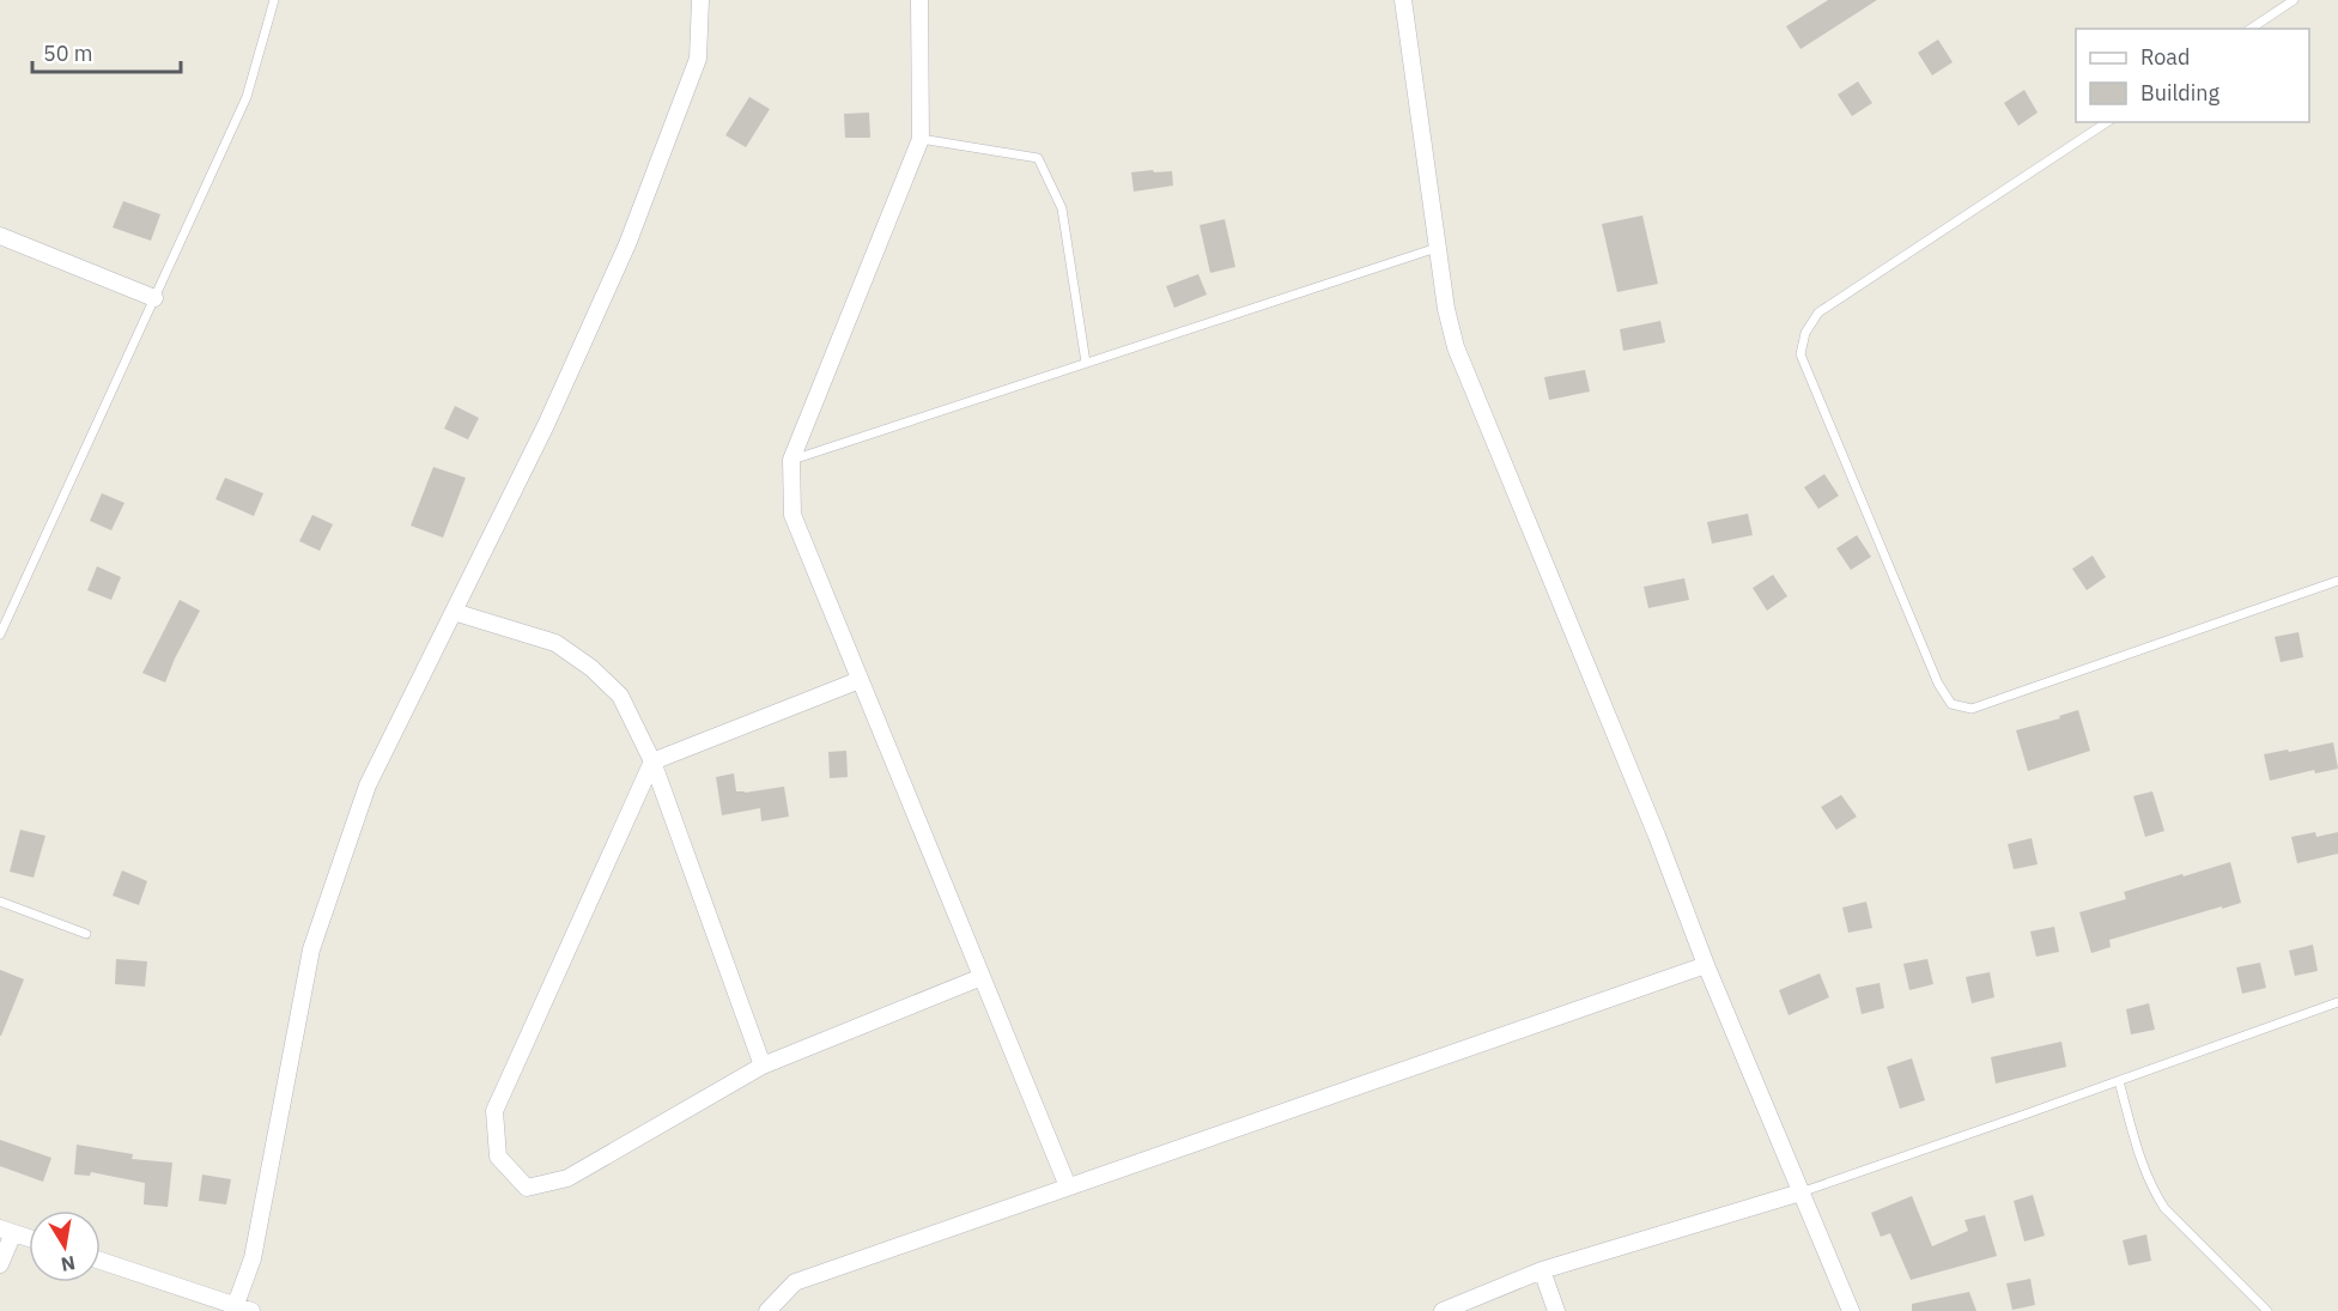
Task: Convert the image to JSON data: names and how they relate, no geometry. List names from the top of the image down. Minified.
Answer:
{"legend":["Road","Building"],"scale_bar":"50 m","north":"bottom"}
